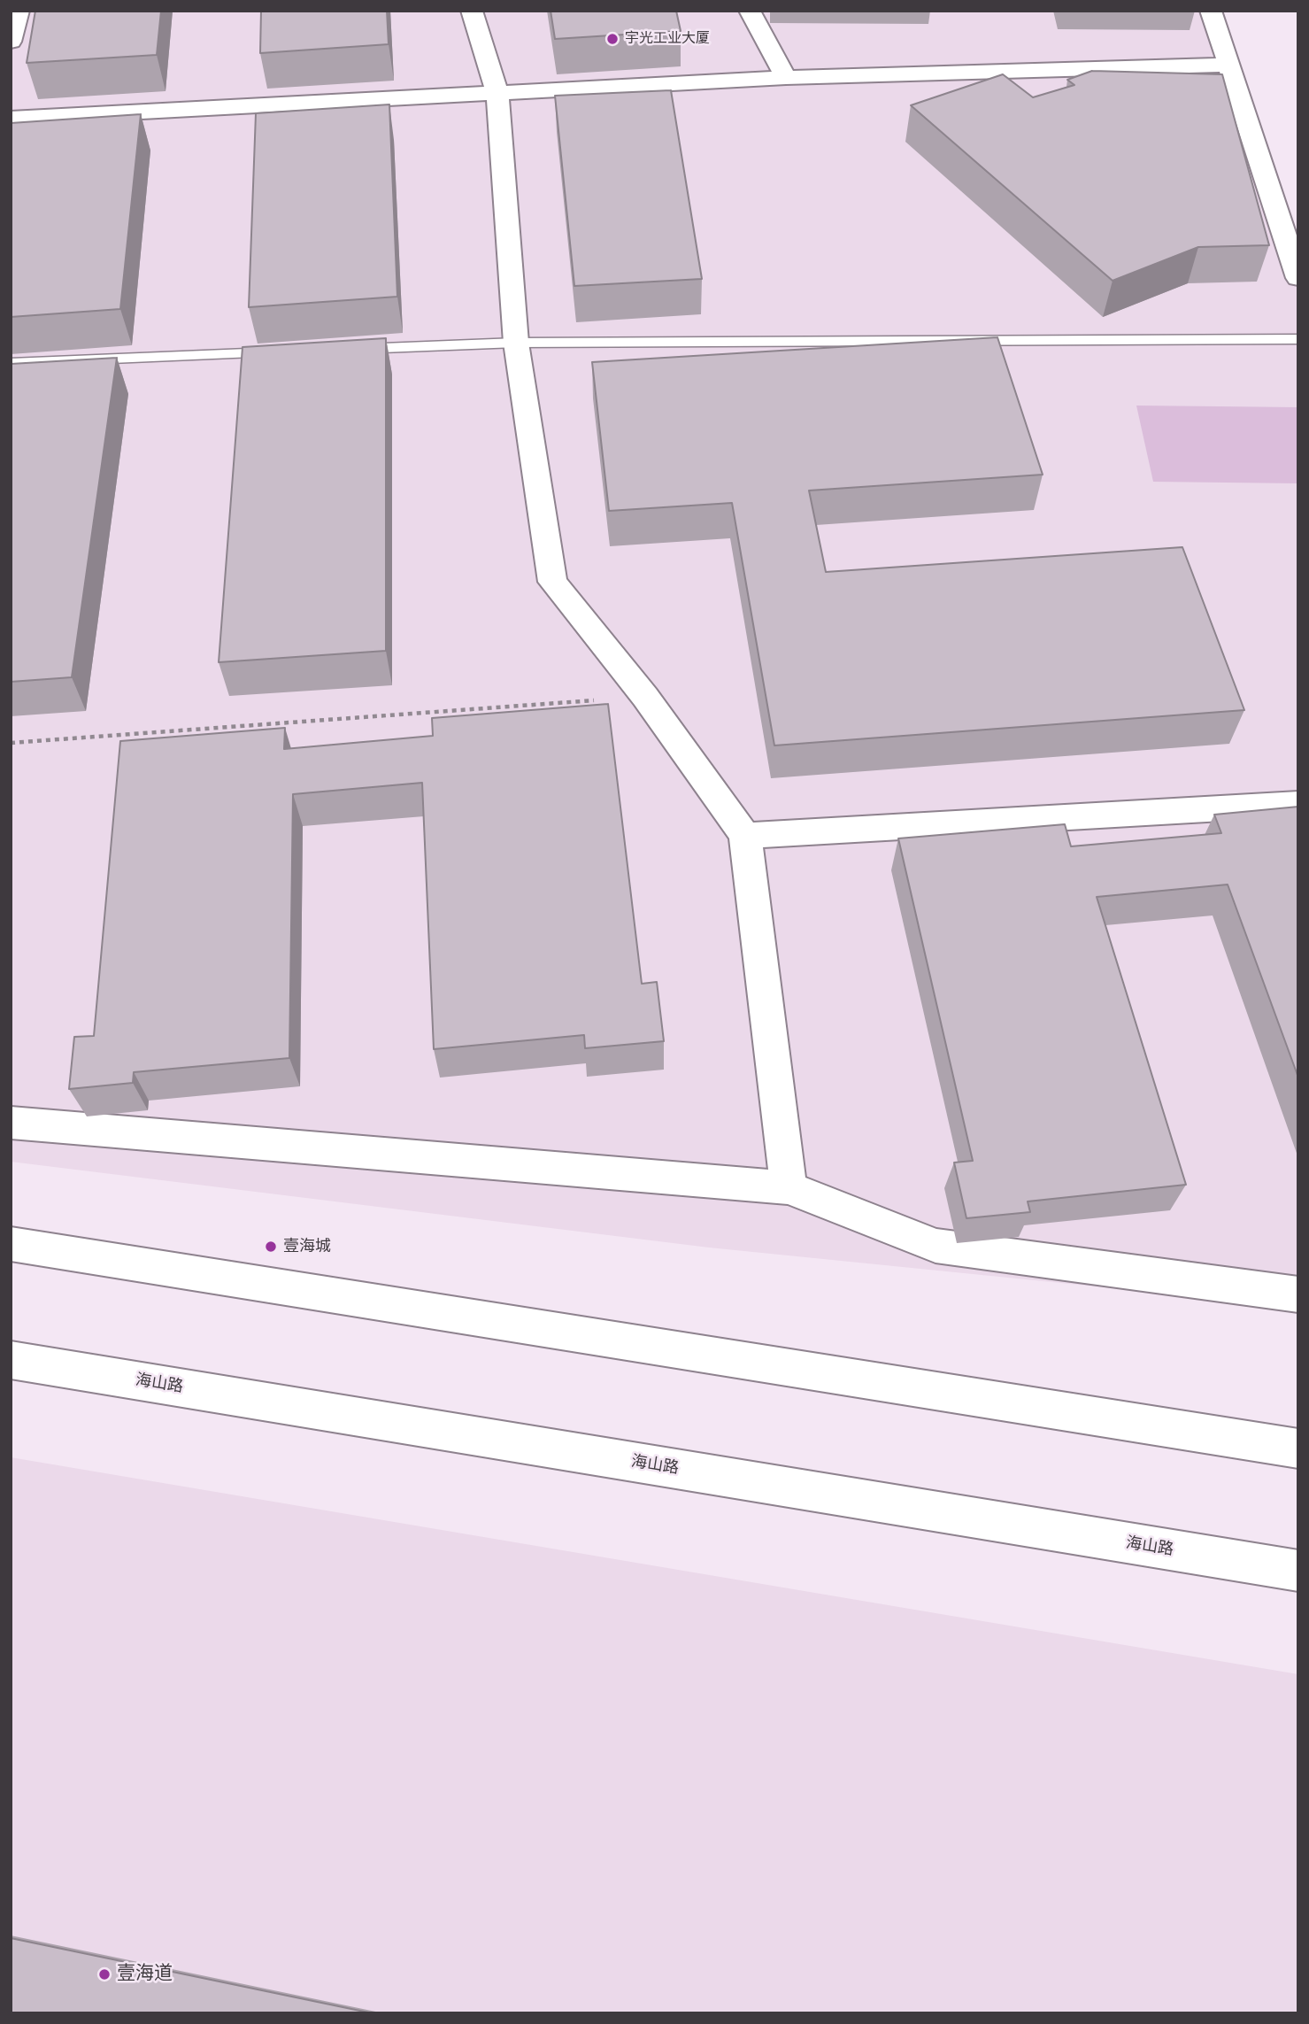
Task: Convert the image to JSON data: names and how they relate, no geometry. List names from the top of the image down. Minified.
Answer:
{"streets":{"street":["海山路"]},"places":["宇光工业大厦","壹海城","壹海道"]}
